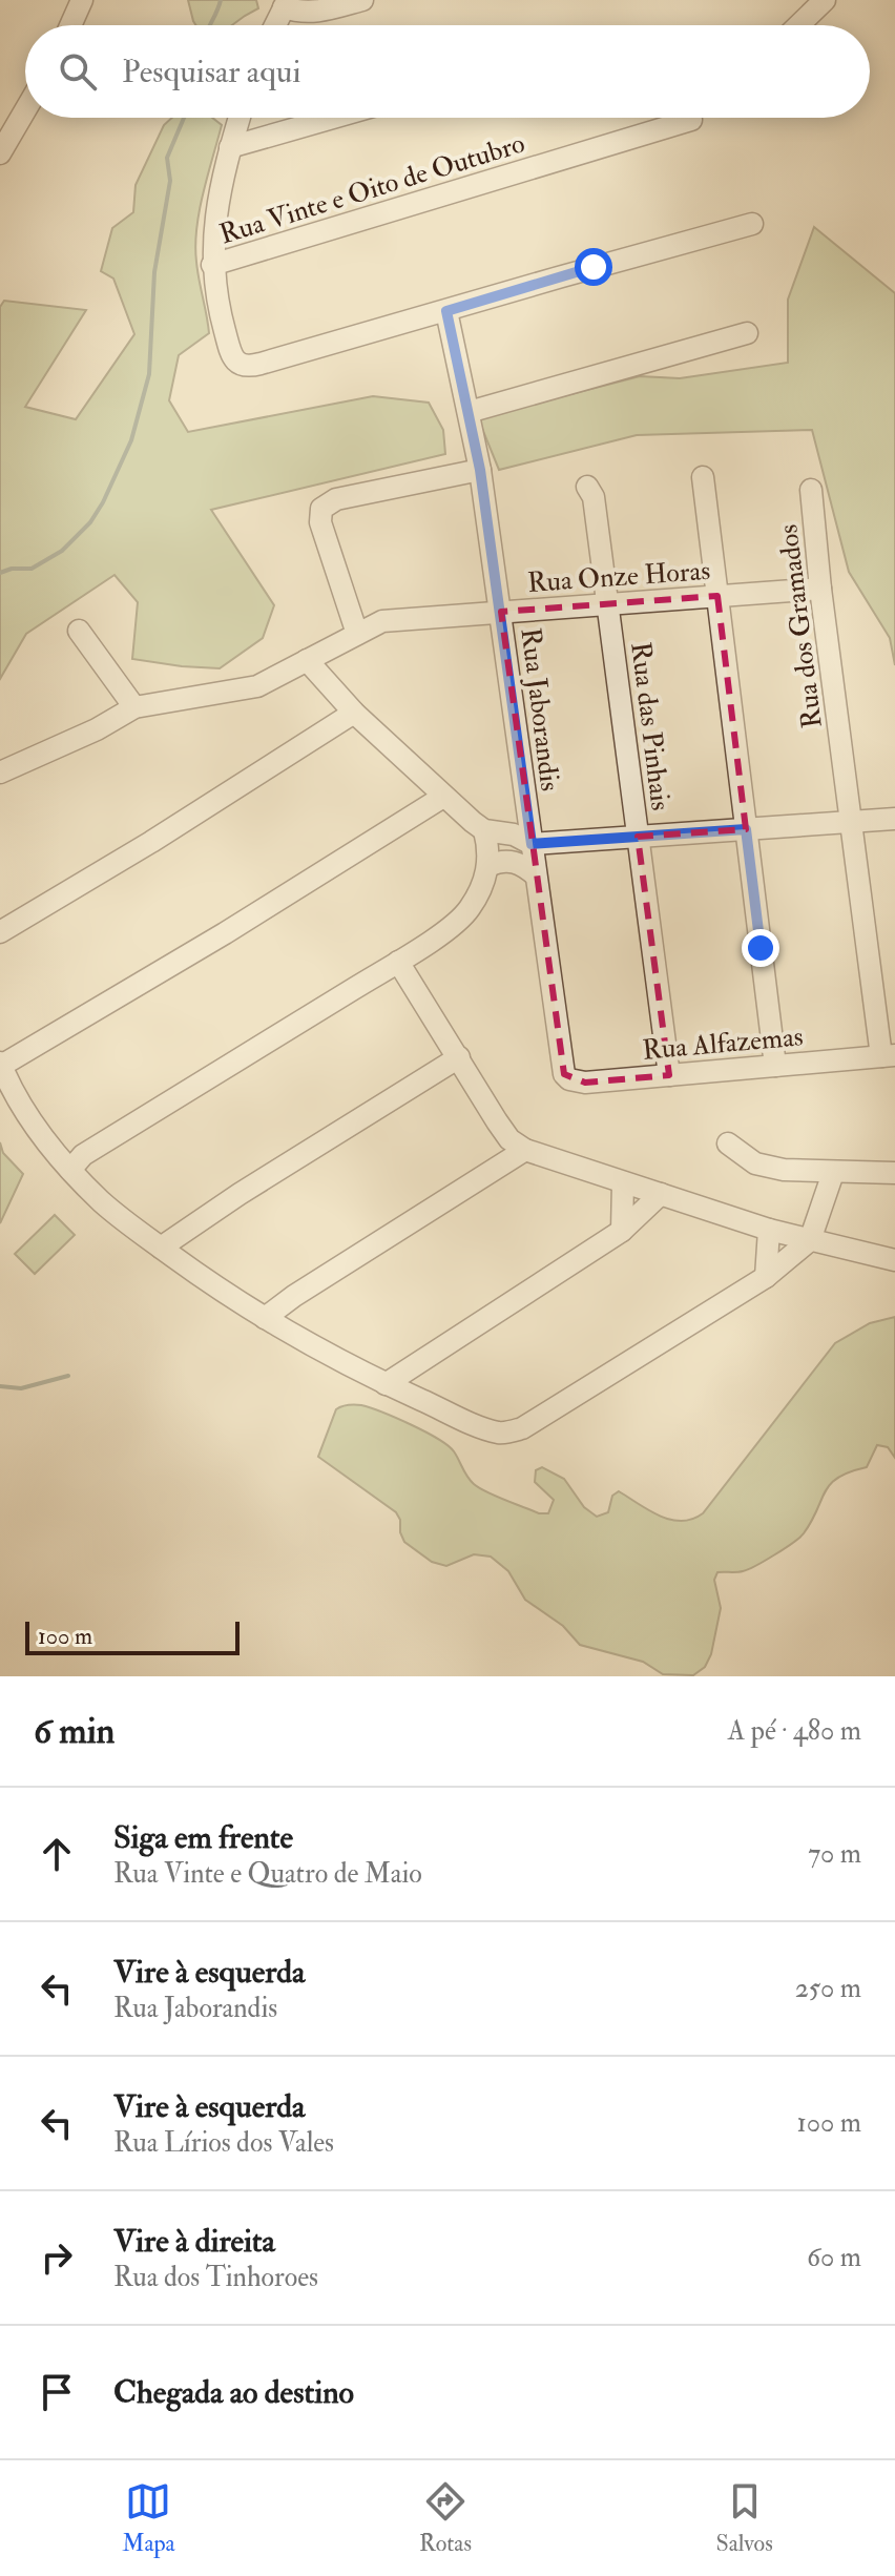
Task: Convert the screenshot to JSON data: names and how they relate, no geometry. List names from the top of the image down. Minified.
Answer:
{"streets":{"street":["Rua Vinte e Oito de Outubro","Rua Onze Horas","Rua dos Gramados","Rua Jaborandis","Rua das Pinhais","Rua Alfazemas"]},"crossings":[["Rua Onze Horas","Rua dos Gramados"],["Rua Onze Horas","Rua Jaborandis"],["Rua Onze Horas","Rua das Pinhais"],["Rua dos Gramados","Rua Alfazemas"],["Rua Jaborandis","Rua Alfazemas"],["Rua das Pinhais","Rua Alfazemas"]],"scale_bar":"100 m","page":{"search":"Pesquisar aqui","scale":"100 m","heading":["6 min","A pé · 480 m"],"list":[["Siga em frente","Rua Vinte e Quatro de Maio","70 m"],["Vire à esquerda","Rua Jaborandis","250 m"],["Vire à esquerda","Rua Lírios dos Vales","100 m"],["Vire à direita","Rua dos Tinhoroes","60 m"],"Chegada ao destino"],"nav":["Mapa","Rotas","Salvos"]}}
